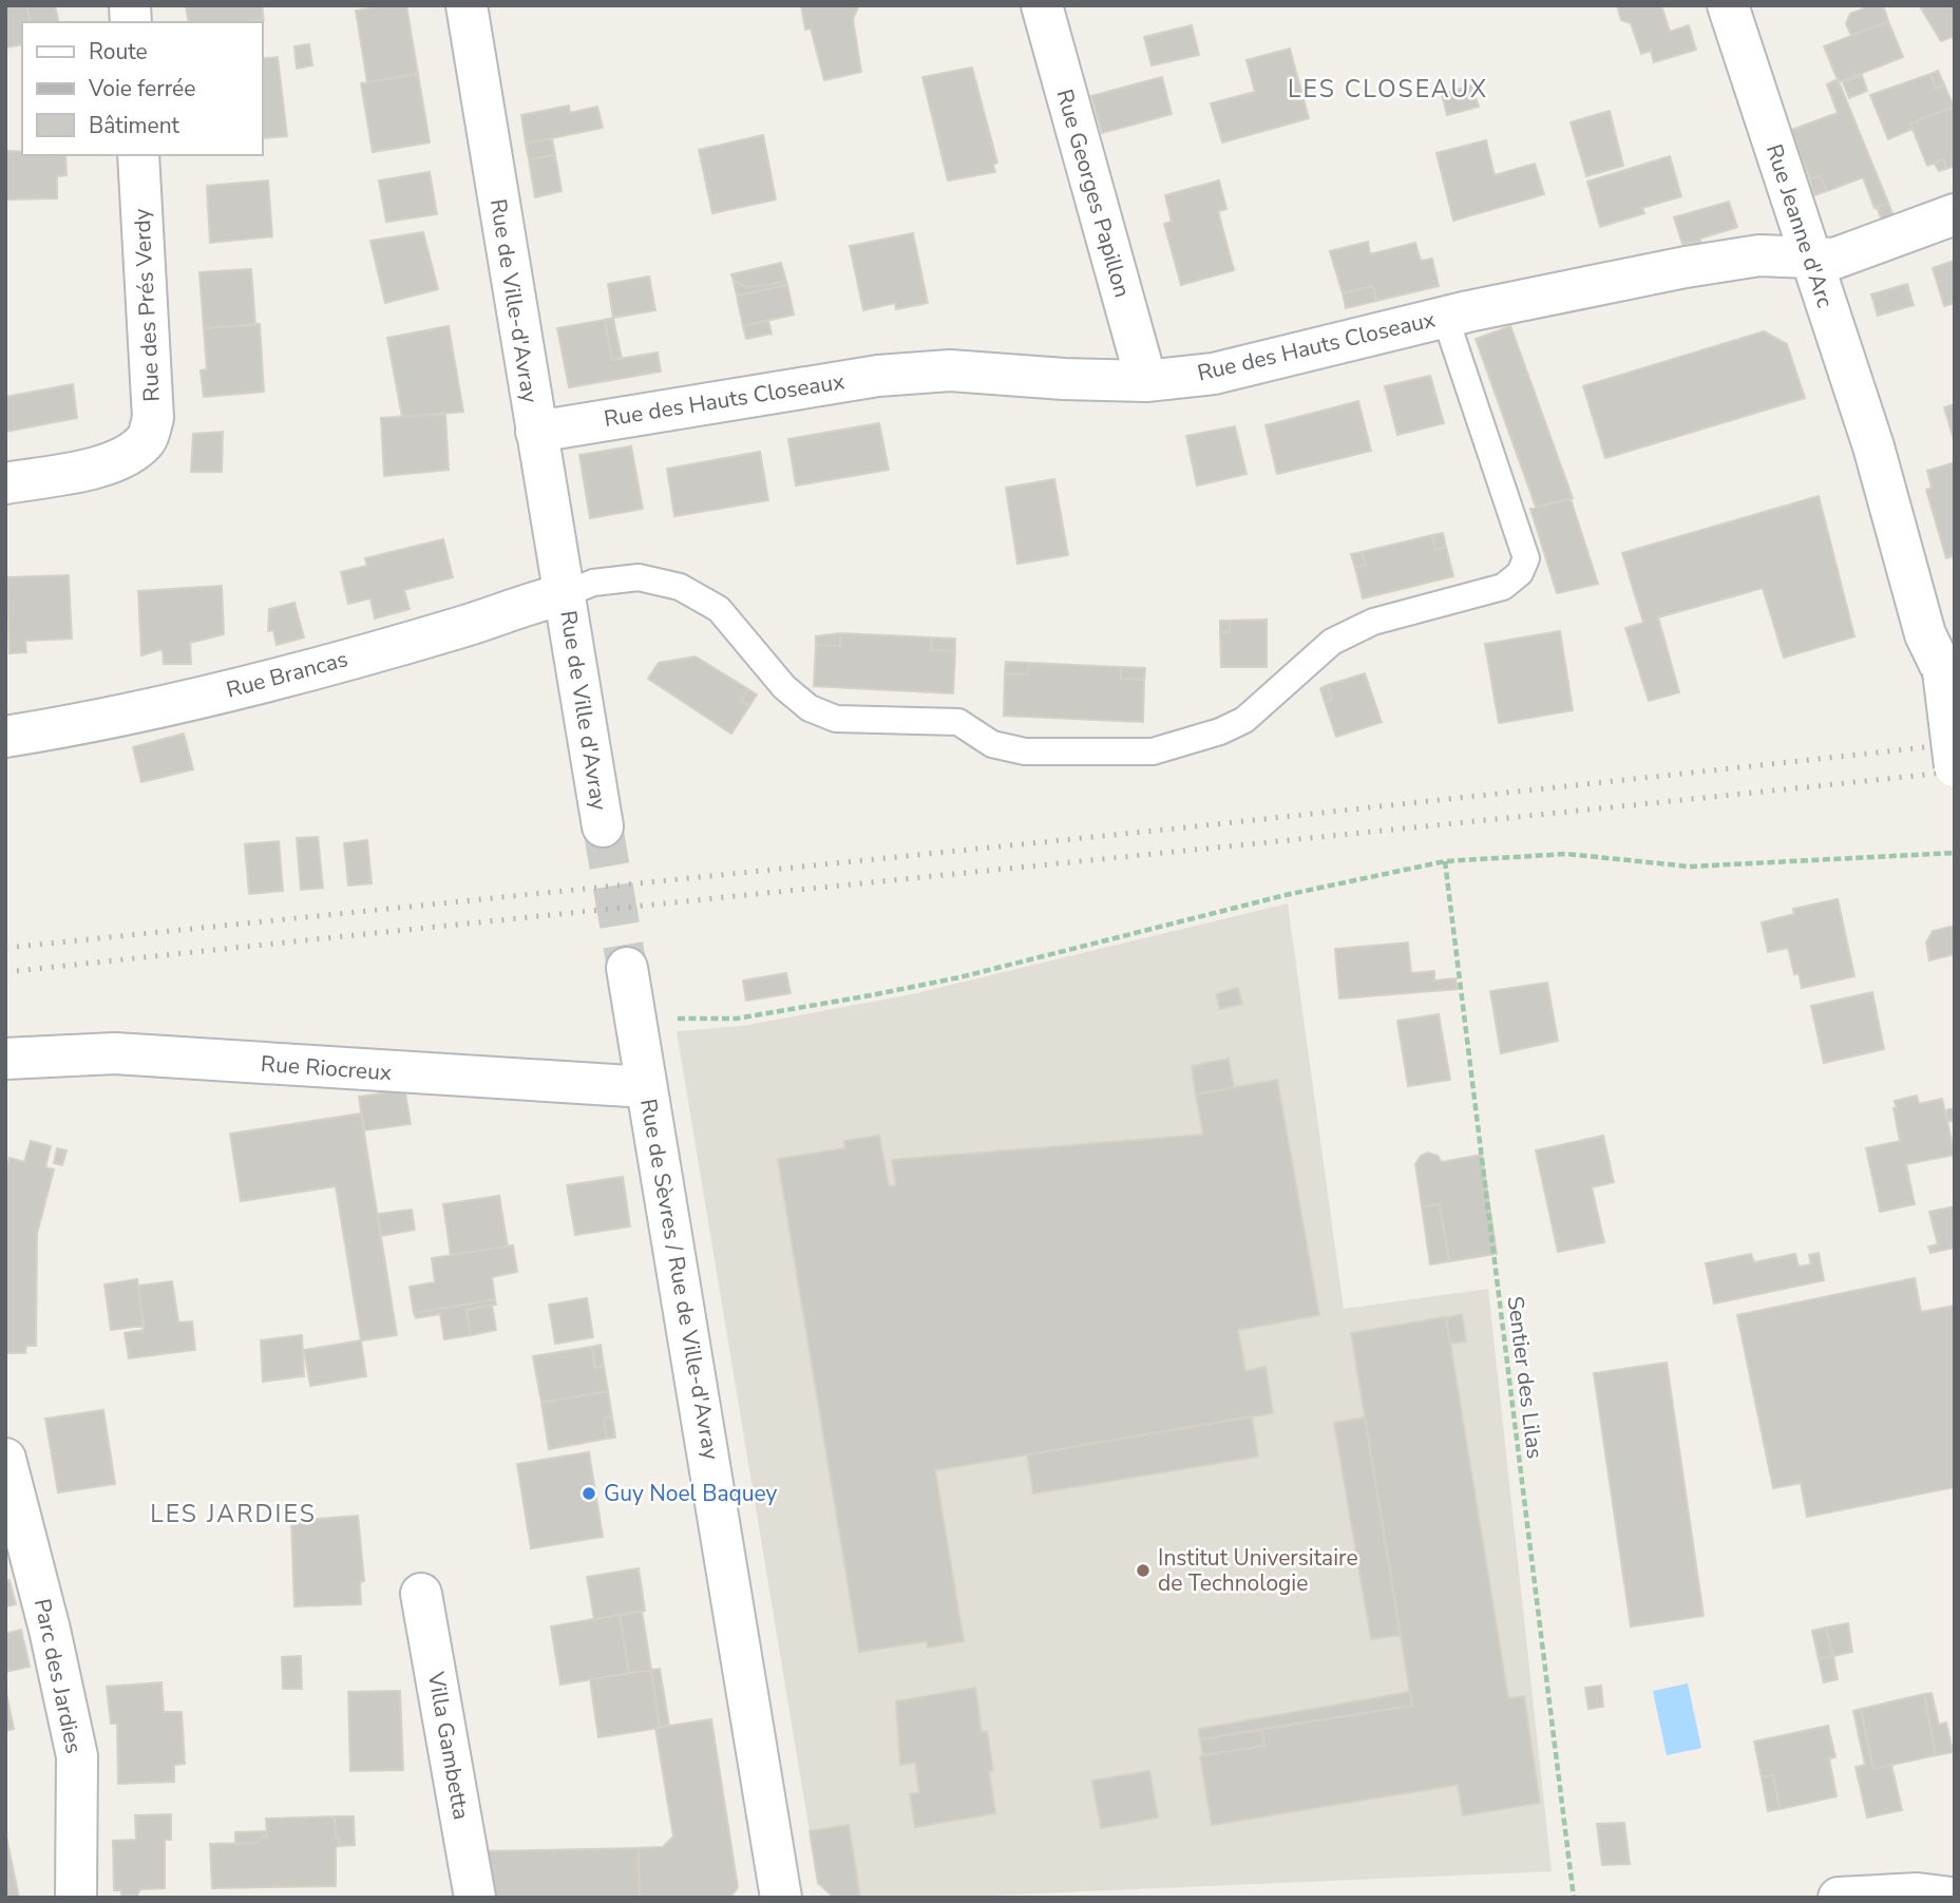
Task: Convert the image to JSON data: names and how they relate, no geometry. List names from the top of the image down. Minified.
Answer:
{"streets":{"street":["Rue Georges Papillon","Rue Jeanne d'Arc","Rue de Ville-d'Avray","Rue des Prés Verdy","Rue des Hauts Closeaux","Rue Brancas","Rue de Ville d'Avray","Rue Riocreux","Rue de Sèvres / Rue de Ville-d'Avray","Parc des Jardies","Villa Gambetta"],"path":["Sentier des Lilas"]},"crossings":[["Rue Georges Papillon","Rue des Hauts Closeaux"],["Rue Jeanne d'Arc","Rue des Hauts Closeaux"],["Rue de Ville-d'Avray","Rue des Hauts Closeaux"],["Rue de Ville-d'Avray","Rue Brancas"],["Rue de Ville-d'Avray","Rue de Ville d'Avray"],["Rue Brancas","Rue de Ville d'Avray"],["Rue Riocreux","Rue de Sèvres / Rue de Ville-d'Avray"]],"districts":["LES CLOSEAUX","LES JARDIES"],"places":["Guy Noel Baquey","Institut Universitaire de Technologie"],"legend":["Route","Voie ferrée","Bâtiment"]}
